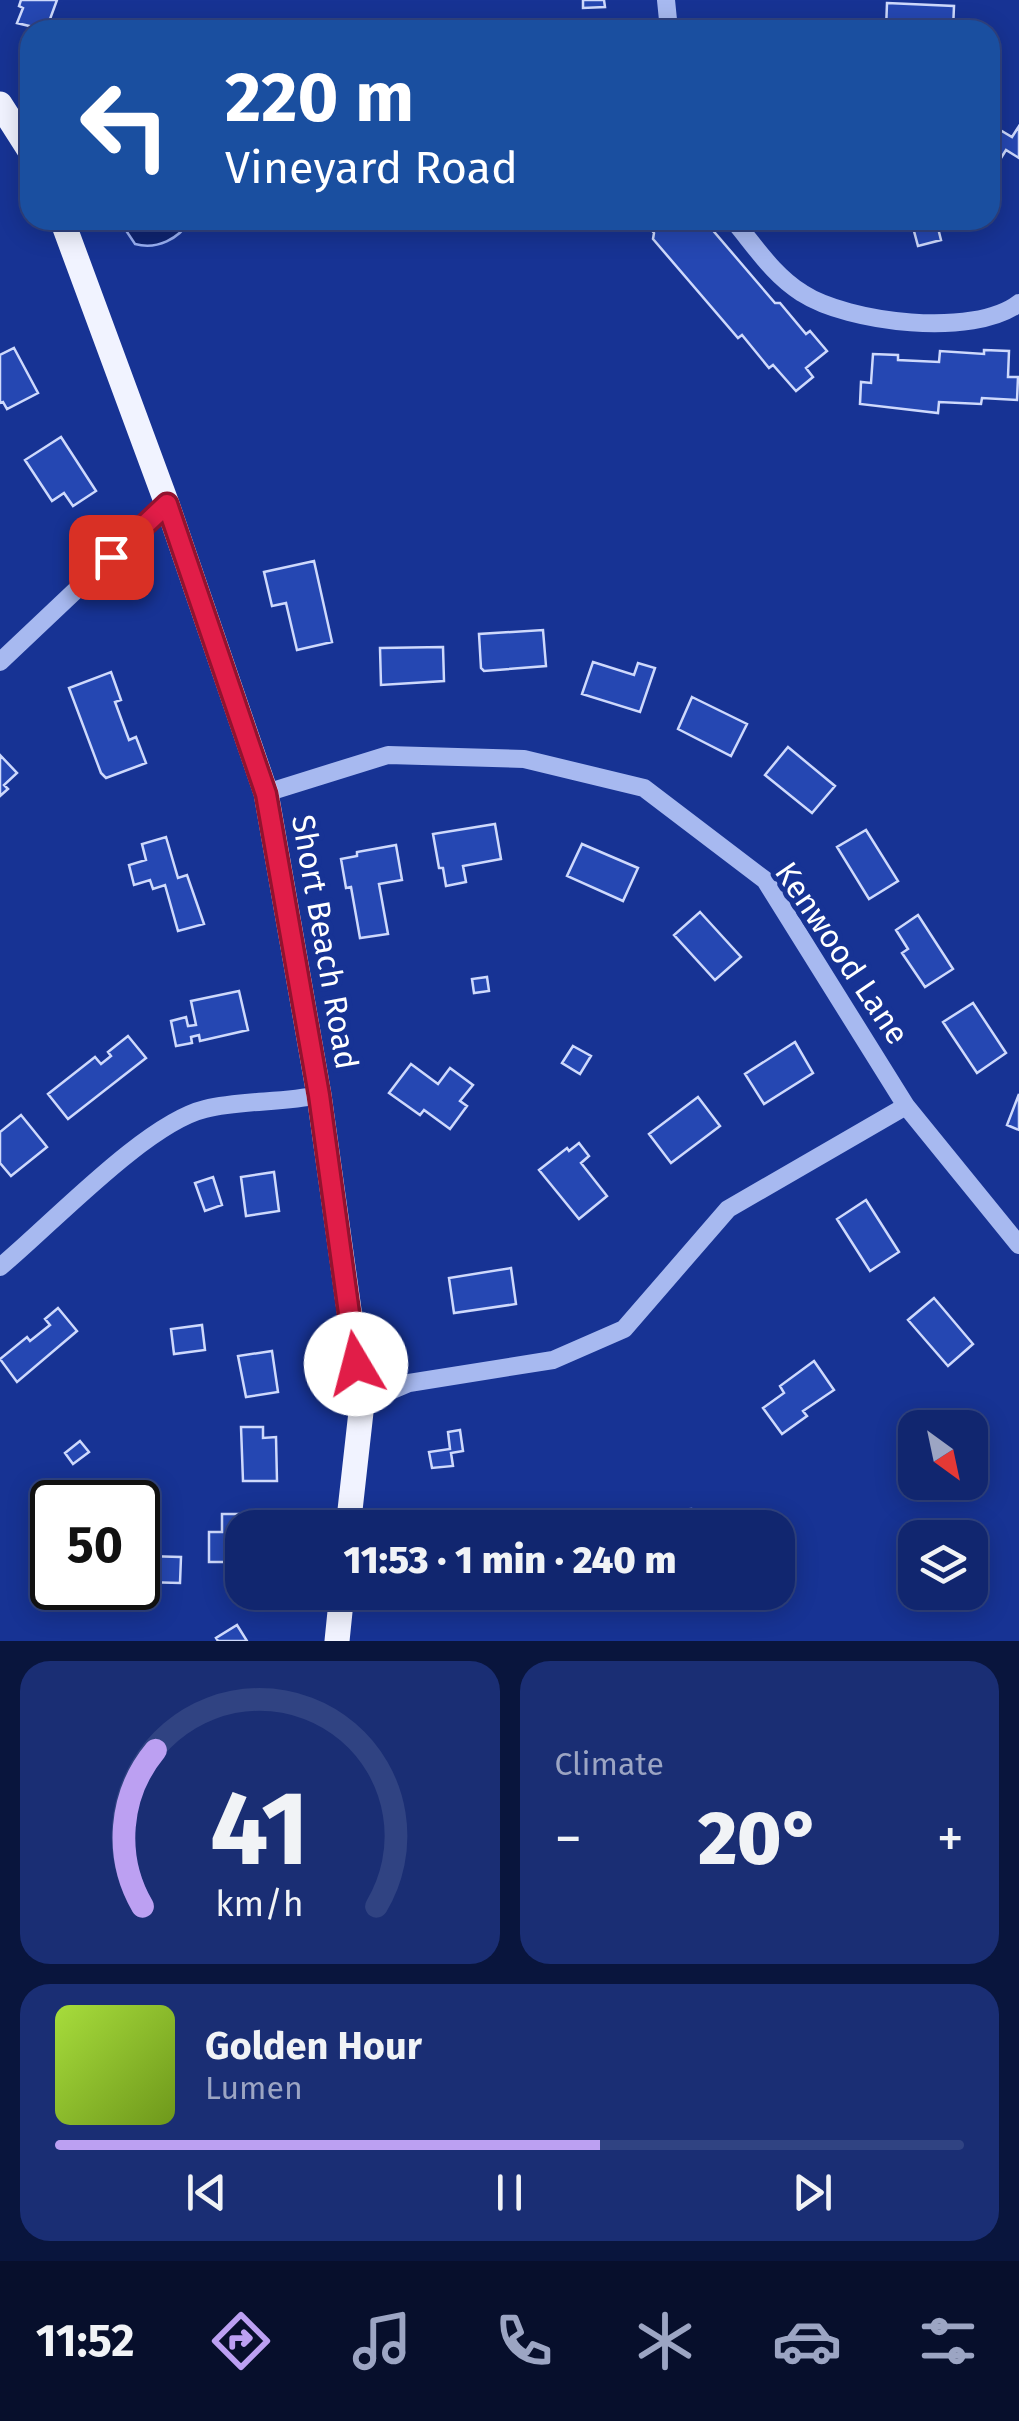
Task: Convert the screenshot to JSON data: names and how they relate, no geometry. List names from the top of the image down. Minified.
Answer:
{"streets":{"main road":["Short Beach Road"],"street":["Kenwood Lane"]},"crossings":[["Short Beach Road","Kenwood Lane"]],"north":"bottom right","page":{"turn":["220 m","Vineyard Road"],"limit":"50","trip":"11:53 · 1 min · 240 m","tile":"Climate","heat":["−","20°","+"],"song":["Golden Hour","Lumen"],"tabs":"11:52","gauge":["41","km/h"]}}
